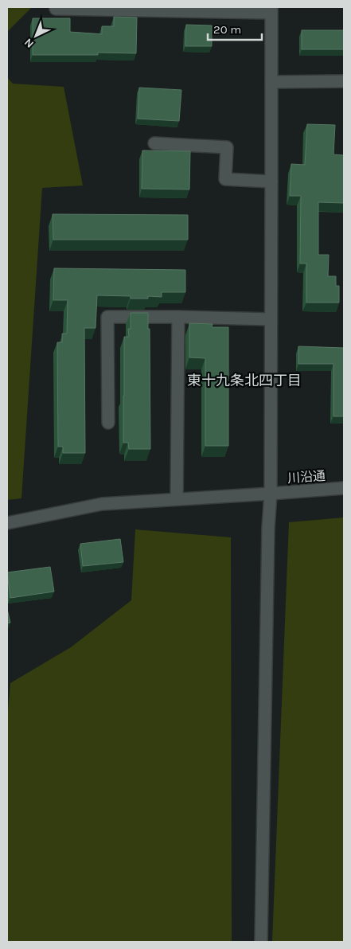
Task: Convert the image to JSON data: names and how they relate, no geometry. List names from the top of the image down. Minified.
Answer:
{"streets":{"street":["川沿通"]},"districts":["東十九条北四丁目"],"scale_bar":"20 m","north":"bottom left"}
